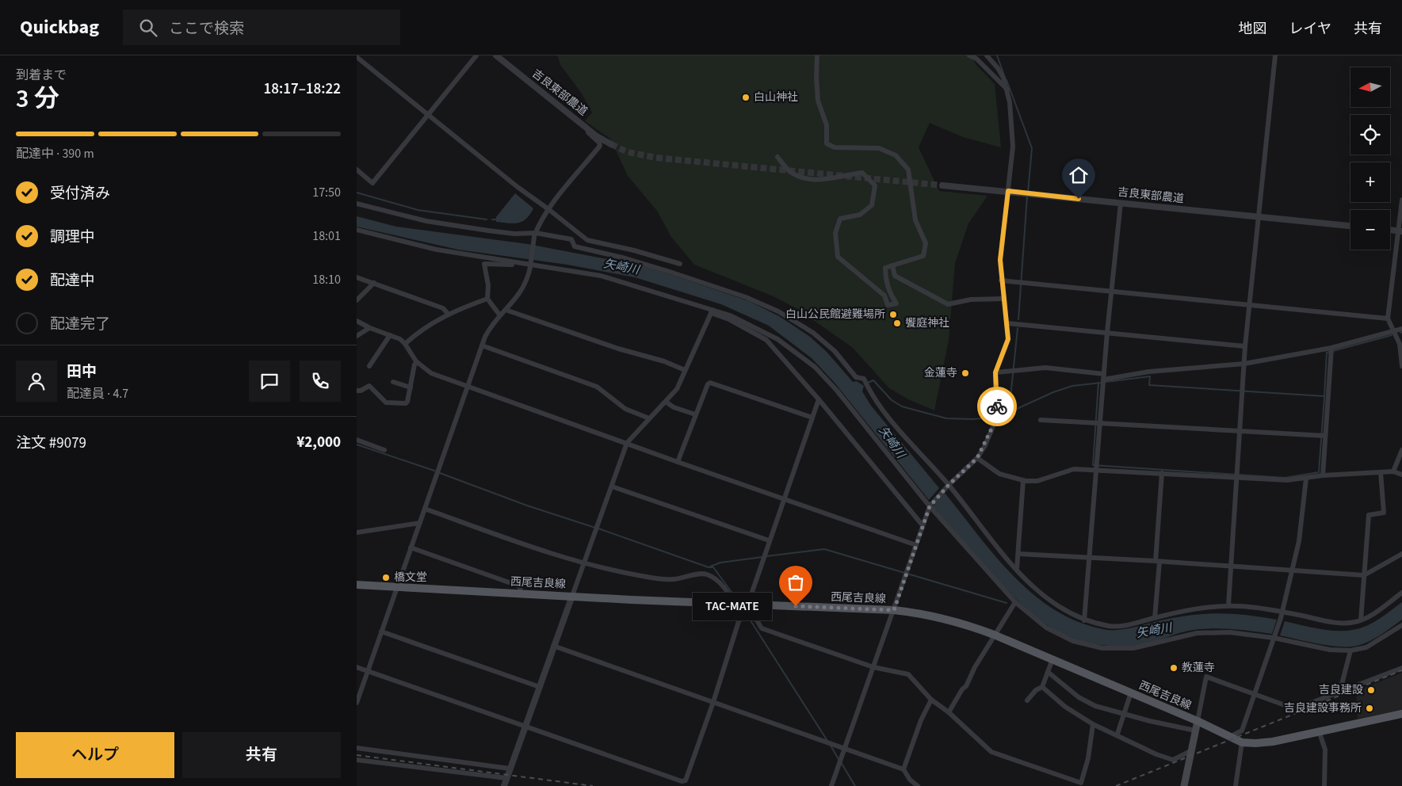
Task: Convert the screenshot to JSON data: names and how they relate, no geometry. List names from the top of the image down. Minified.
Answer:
{"streets":{"main road":["西尾吉良線"],"street":["吉良東部農道"]},"water":["矢崎川"],"places":["白山神社","白山公民館避難場所","饗庭神社","金蓮寺","橋文堂","TAC-MATE","教蓮寺","吉良建設","吉良建設事務所"],"north":"left","page":{"header":"Quickbag","search":"ここで検索","nav":["地図","レイヤ","共有"],"heading":["3 分","到着まで","18:17–18:22"],"panel":["田中","配達員 · 4.7","注文 #9079","¥2,000"],"map_buttons":["+","−"],"bar":"配達中 · 390 m","list":[["受付済み","17:50"],["調理中","18:01"],["配達中","18:10"],"配達完了"],"bubble":"TAC-MATE","buttons":["ヘルプ","共有"]}}
